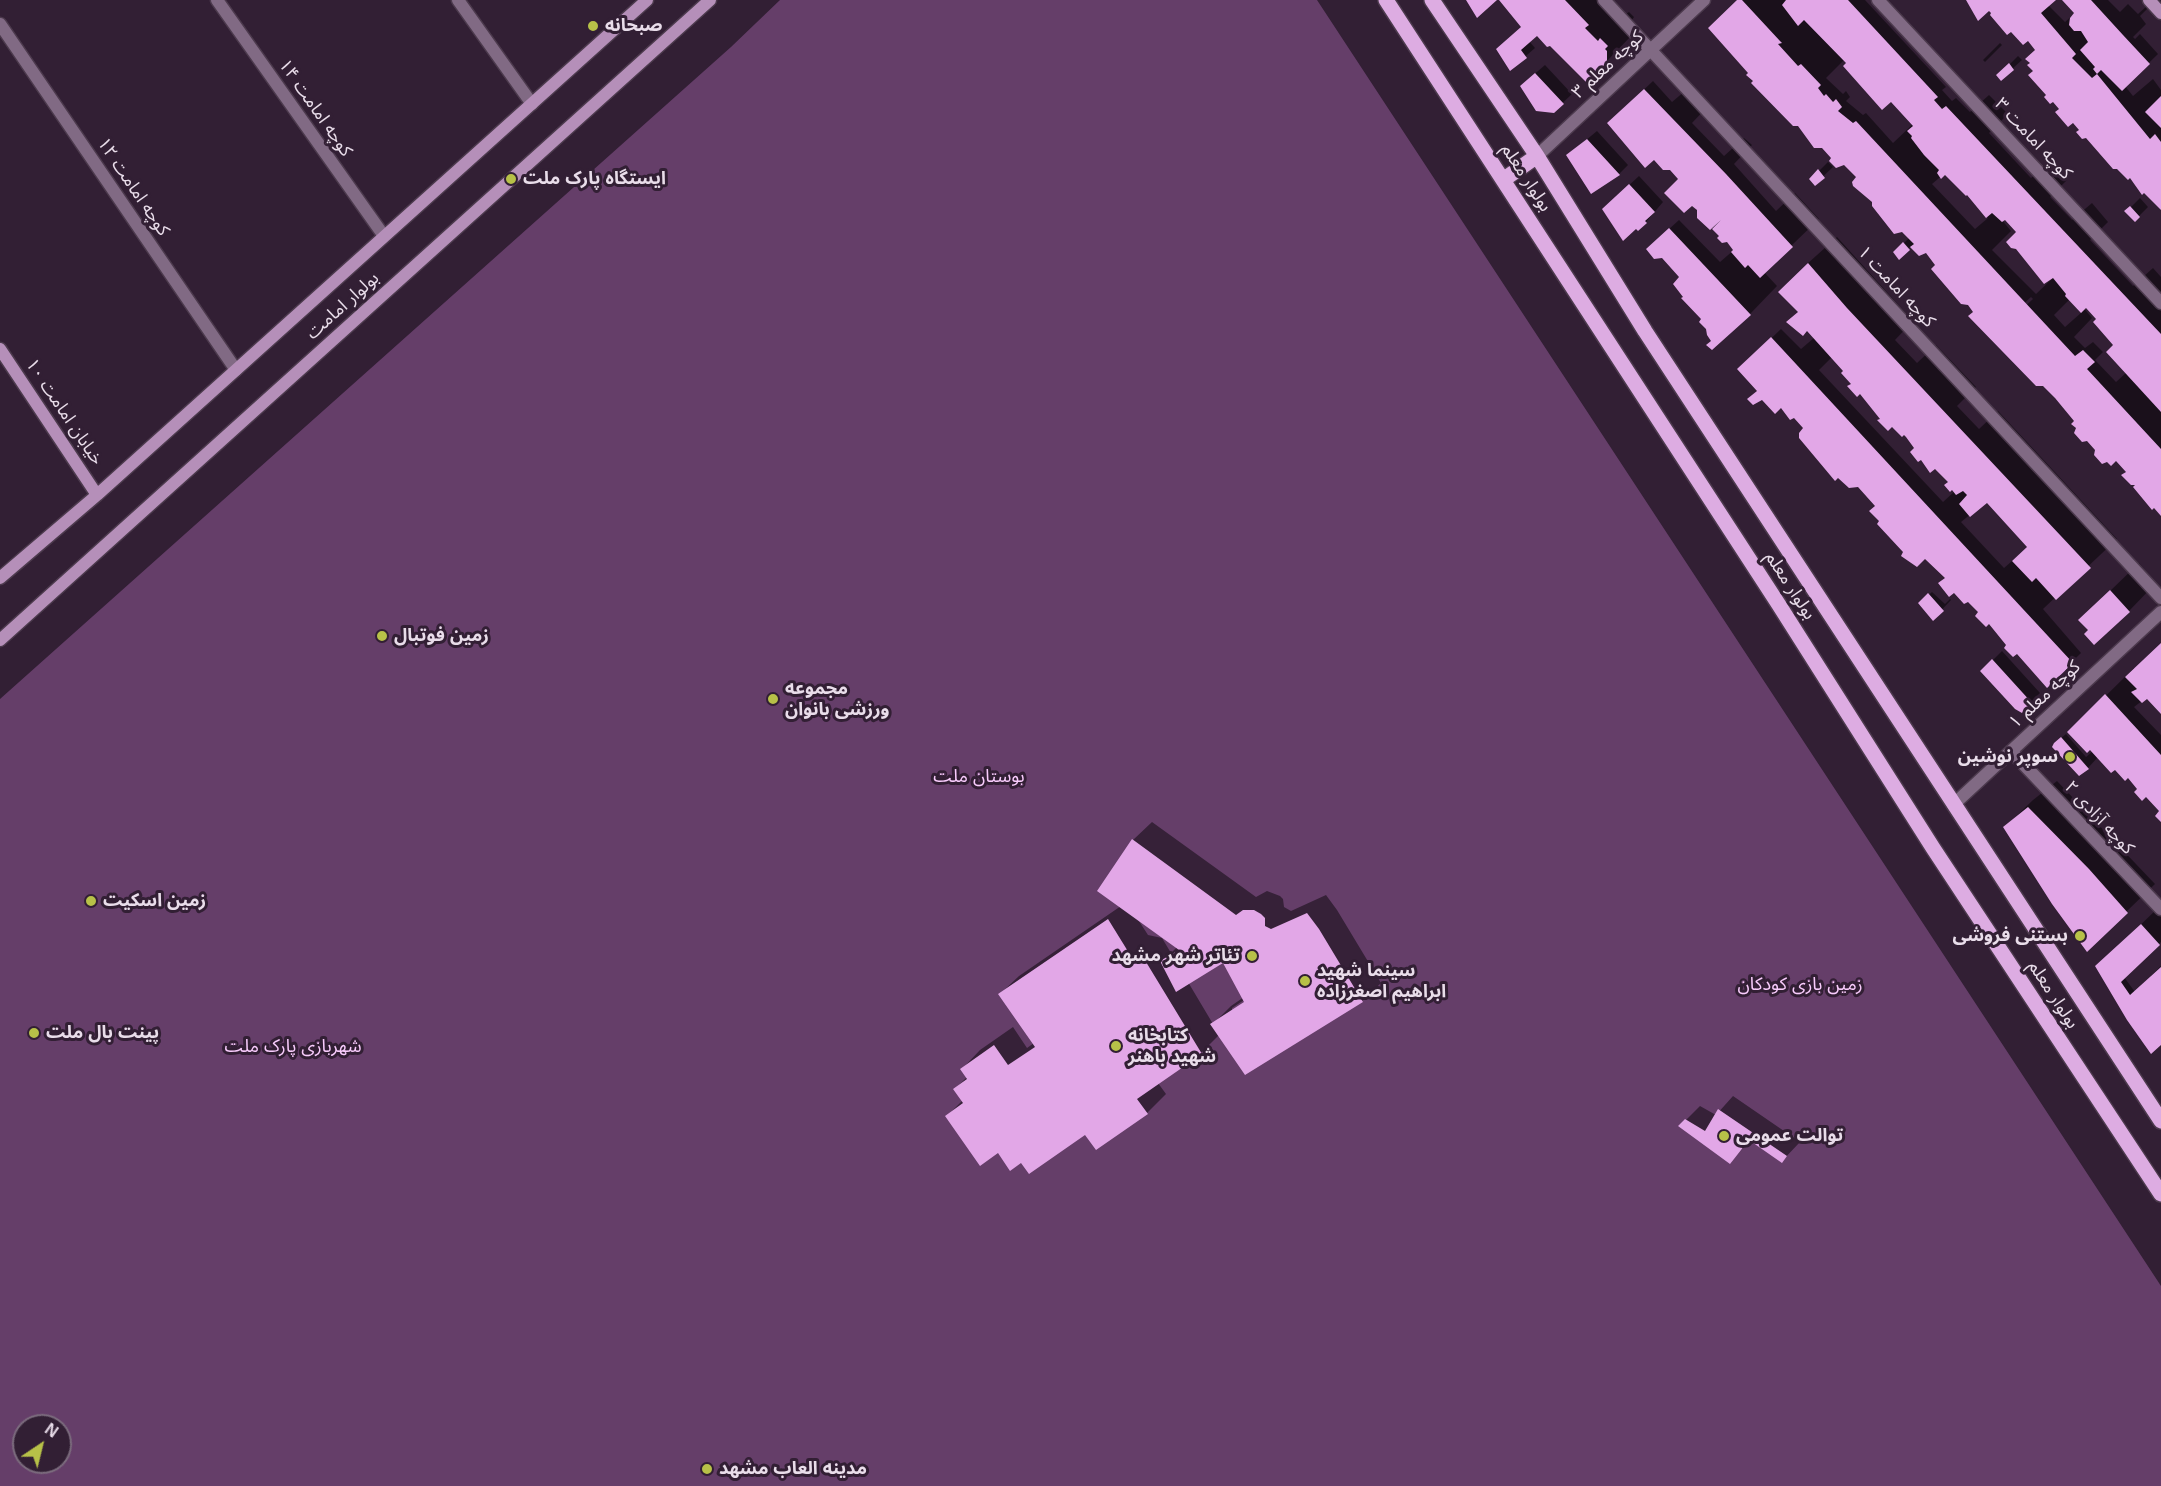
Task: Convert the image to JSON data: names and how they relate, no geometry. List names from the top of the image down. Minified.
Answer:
{"streets":{"main road":["بولوار معلم","بولوار امامت","خیابان امامت ۱۰"],"street":["کوچه معلم ۳","کوچه امامت ۱۴","کوچه امامت ۳","کوچه امامت ۱۲","کوچه امامت ۱","کوچه معلم ۱","کوچه آزادی ۲"]},"crossings":[["کوچه معلم ۳","بولوار معلم"],["کوچه معلم ۳","کوچه امامت ۱"],["کوچه امامت ۱۴","بولوار امامت"],["بولوار معلم","کوچه معلم ۱"],["کوچه امامت ۱۲","بولوار امامت"],["بولوار امامت","خیابان امامت ۱۰"],["کوچه معلم ۱","کوچه آزادی ۲"]],"parks":["بوستان ملت","زمین بازی کودکان","شهربازی پارک ملت"],"places":["صبحانه","ایستگاه پارک ملت","زمین فوتبال","مجموعه ورزشی بانوان","سوپر نوشین","زمین اسکیت","بستنی فروشی","تئاتر شهر مشهد","سینما شهید ابراهیم اصغرزاده","پینت بال ملت","کتابخانه شهید باهنر","توالت عمومی","مدينه العاب مشهد"],"north":"top right"}
